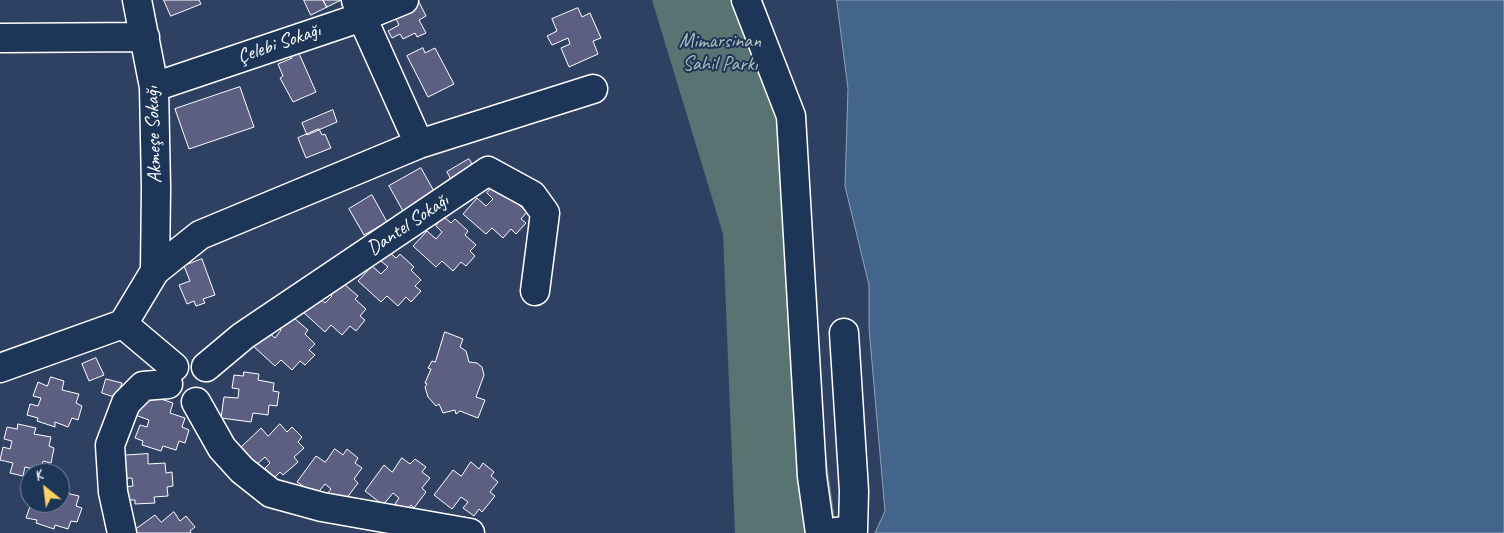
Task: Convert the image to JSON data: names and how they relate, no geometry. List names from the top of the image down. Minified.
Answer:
{"streets":{"street":["Çelebi Sokağı","Akmeşe Sokağı","Dantel Sokağı"]},"crossings":[["Çelebi Sokağı","Akmeşe Sokağı"]],"parks":["Mimarsinan Sahil Parkı"],"north":"top left"}
